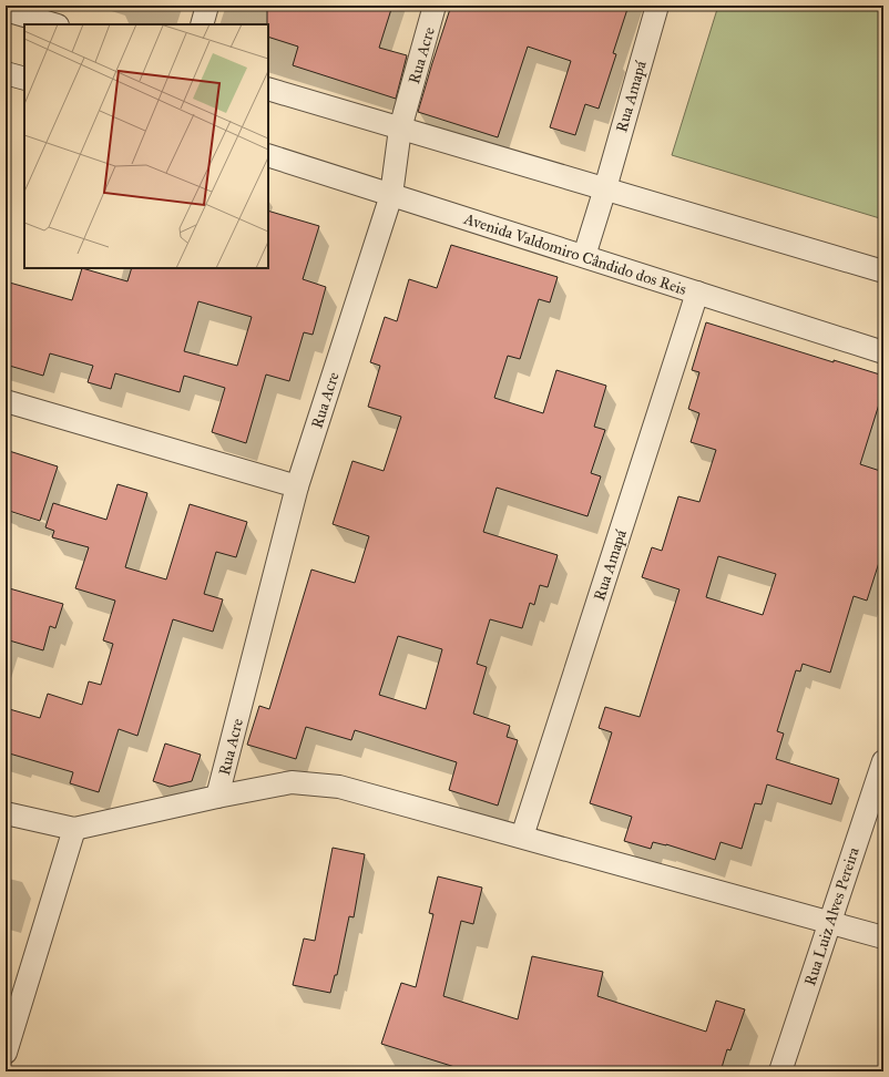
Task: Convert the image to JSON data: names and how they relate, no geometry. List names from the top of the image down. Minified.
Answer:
{"streets":{"street":["Rua Acre","Rua Amapá","Avenida Valdomiro Cândido dos Reis","Rua Luiz Alves Pereira"]},"crossings":[["Rua Acre","Avenida Valdomiro Cândido dos Reis"],["Rua Amapá","Avenida Valdomiro Cândido dos Reis"]]}
